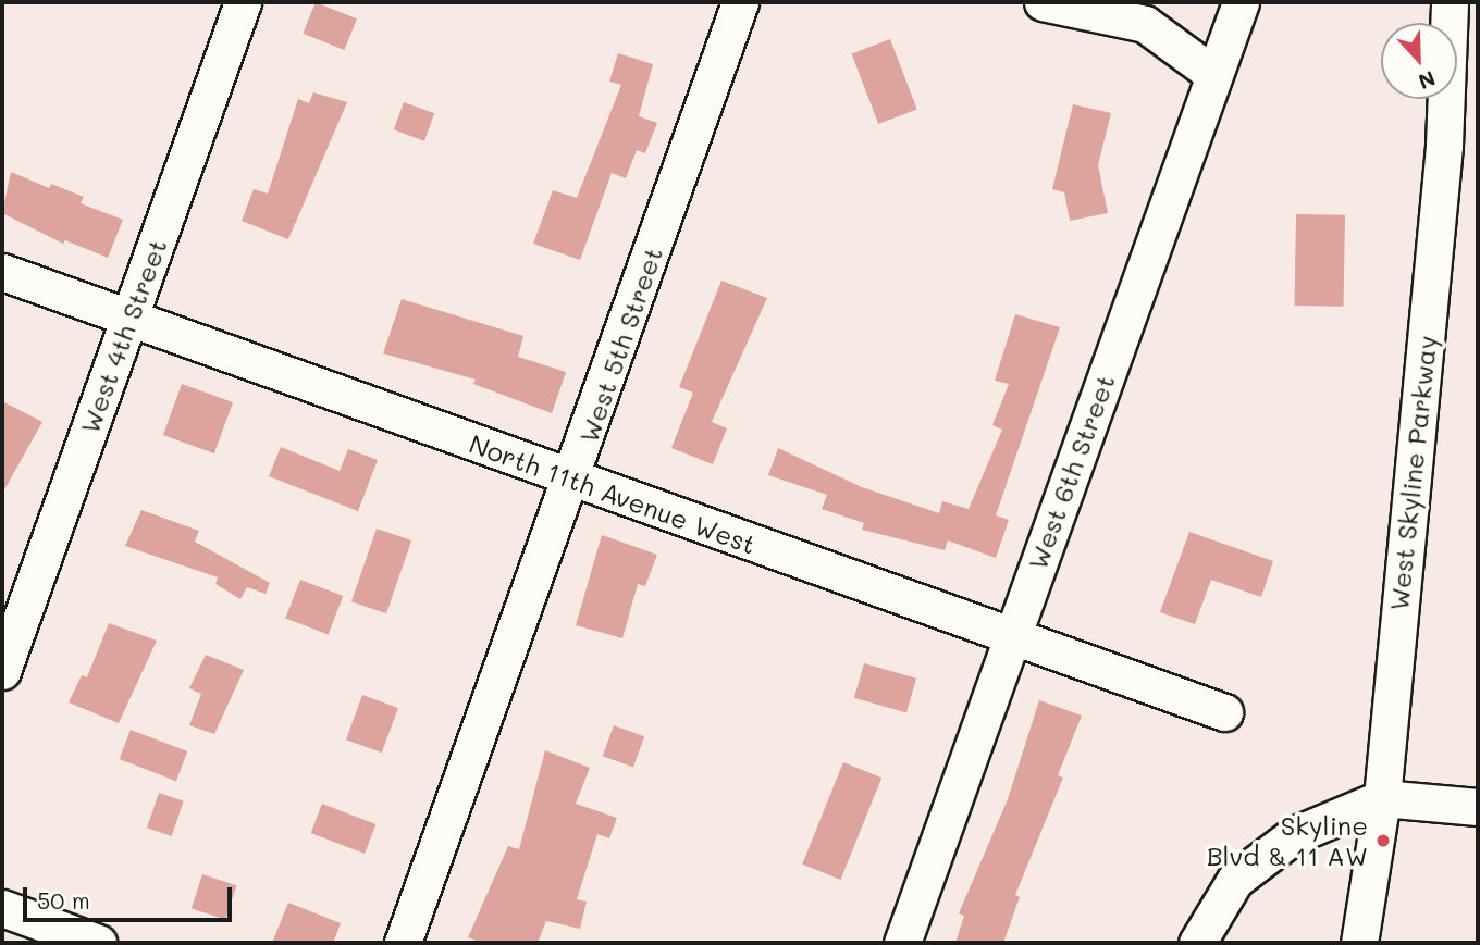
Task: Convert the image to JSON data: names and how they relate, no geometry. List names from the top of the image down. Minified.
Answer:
{"streets":{"street":["West 4th Street","West 5th Street","West 6th Street","West Skyline Parkway","North 11th Avenue West"]},"crossings":[["West 4th Street","North 11th Avenue West"],["West 5th Street","North 11th Avenue West"],["West 6th Street","North 11th Avenue West"]],"places":["Skyline Blvd & 11 AW"],"scale_bar":"50 m","north":"bottom"}
